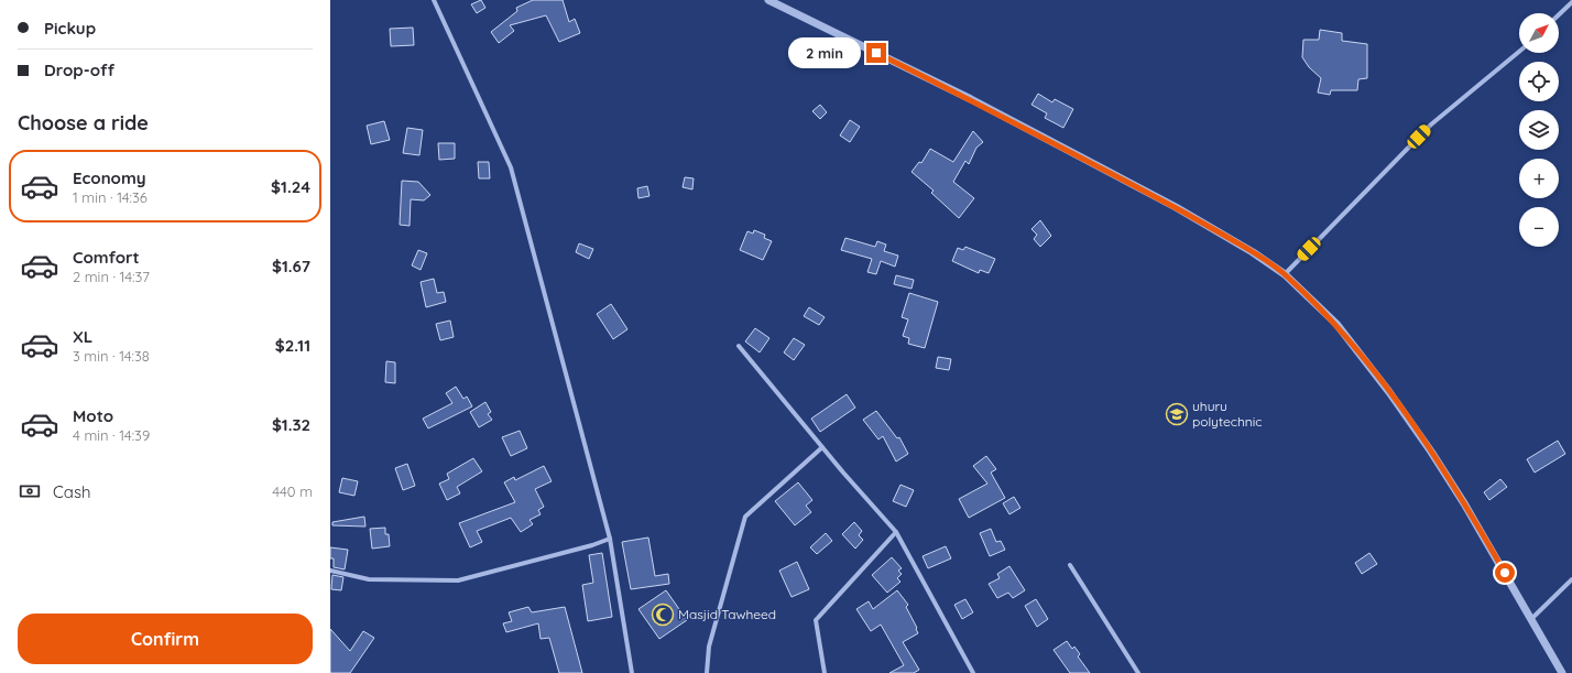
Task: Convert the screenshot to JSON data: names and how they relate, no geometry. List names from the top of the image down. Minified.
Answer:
{"places":{"school or university":["uhuru polytechnic"],"mosque":["Masjid Tawheed"]},"north":"top right","page":{"banner":["Pickup","Drop-off"],"map_buttons":["+","−"],"bubble":"2 min","heading":"Choose a ride","list":[{"name":"Economy","note":"1 min · 14:36","value":"$1.24"},{"name":"Comfort","note":"2 min · 14:37","value":"$1.67"},{"name":"XL","note":"3 min · 14:38","value":"$2.11"},{"name":"Moto","note":"4 min · 14:39","value":"$1.32"}],"pay":["Cash","440 m"],"buttons":"Confirm"}}
